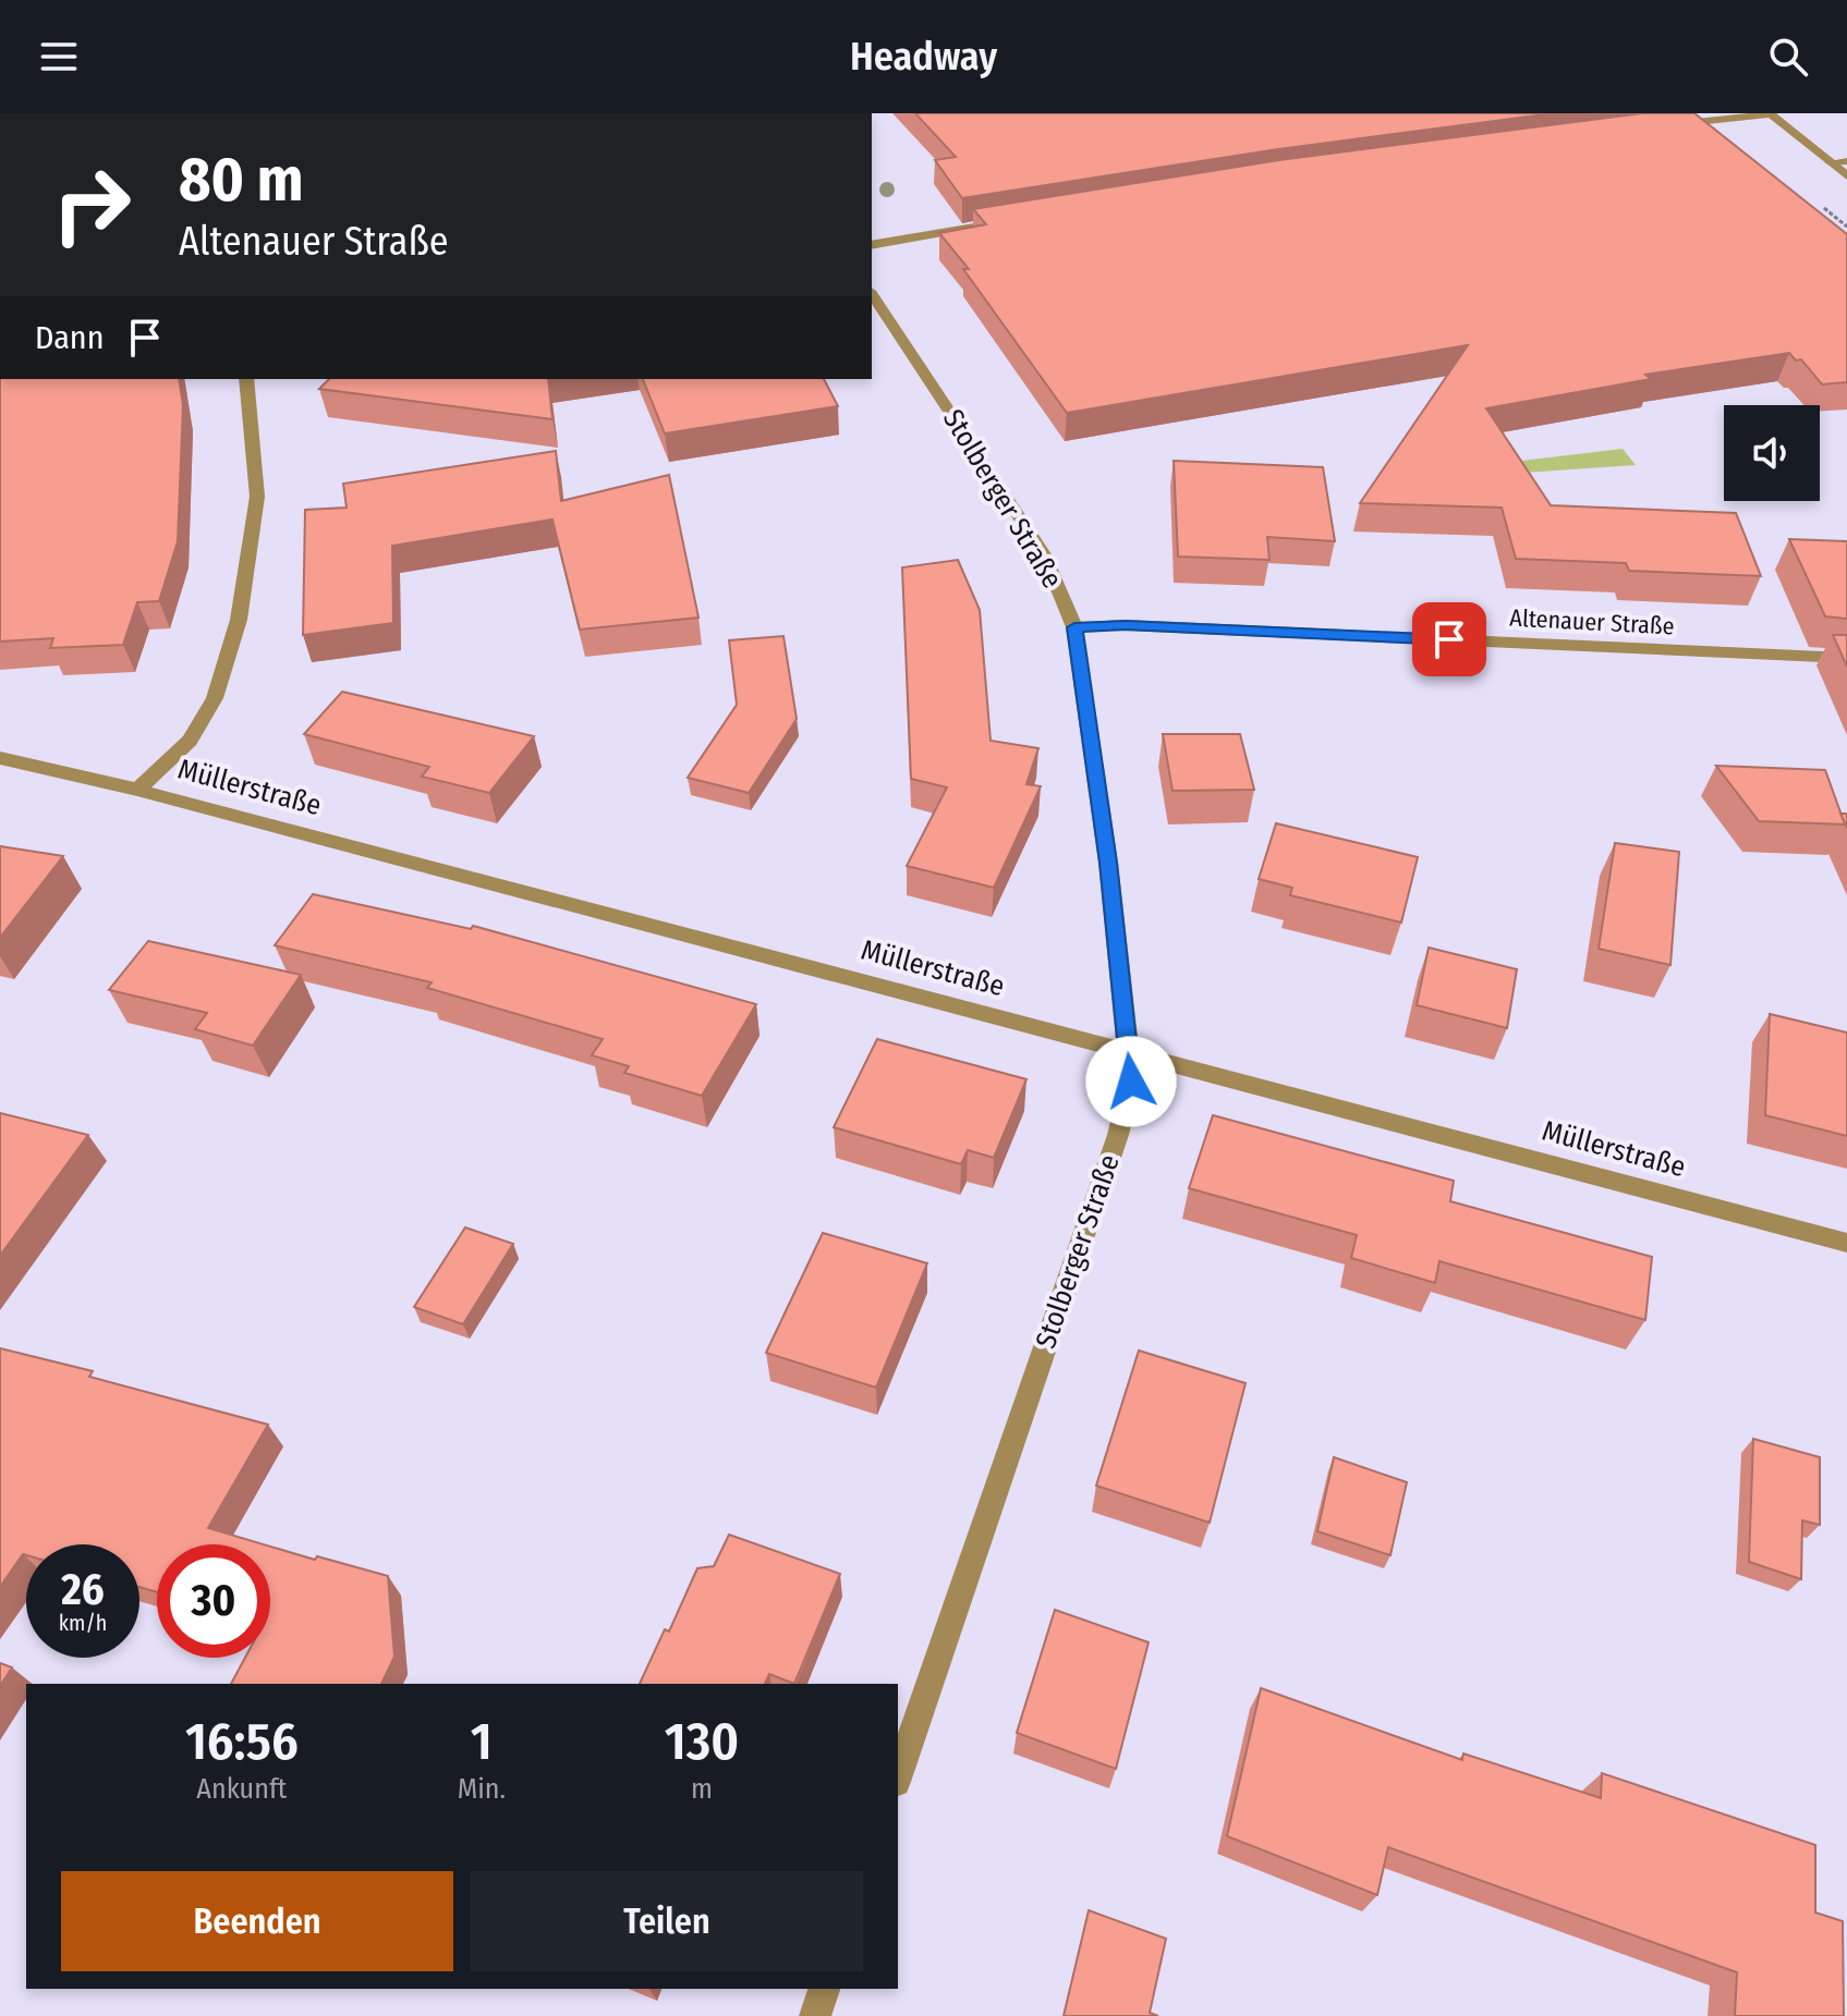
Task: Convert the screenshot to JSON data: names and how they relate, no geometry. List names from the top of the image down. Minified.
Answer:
{"streets":{"street":["Stolberger Straße","Altenauer Straße","Müllerstraße"]},"crossings":[["Stolberger Straße","Altenauer Straße"],["Stolberger Straße","Müllerstraße"]],"page":{"header":"Headway","turn":["80 m","Altenauer Straße"],"then":"Dann","speed":"26 km/h","limit":"30","eta":["16:56","Ankunft","1","Min.","130","m"],"buttons":["Beenden","Teilen"]}}
